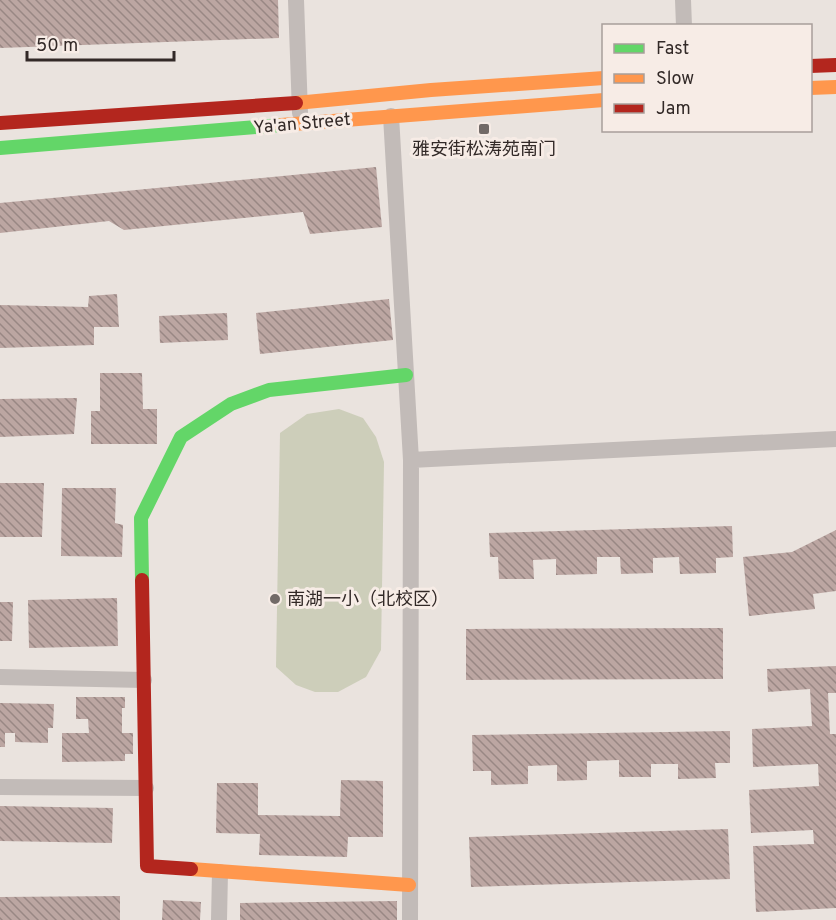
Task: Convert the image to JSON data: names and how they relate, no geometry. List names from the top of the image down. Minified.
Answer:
{"streets":{"main road":["Ya'an Street"]},"places":{"transit":["雅安街松涛苑南门"],"other":["南湖一小（北校区）"]},"legend":["Fast","Slow","Jam"],"scale_bar":"50 m"}
